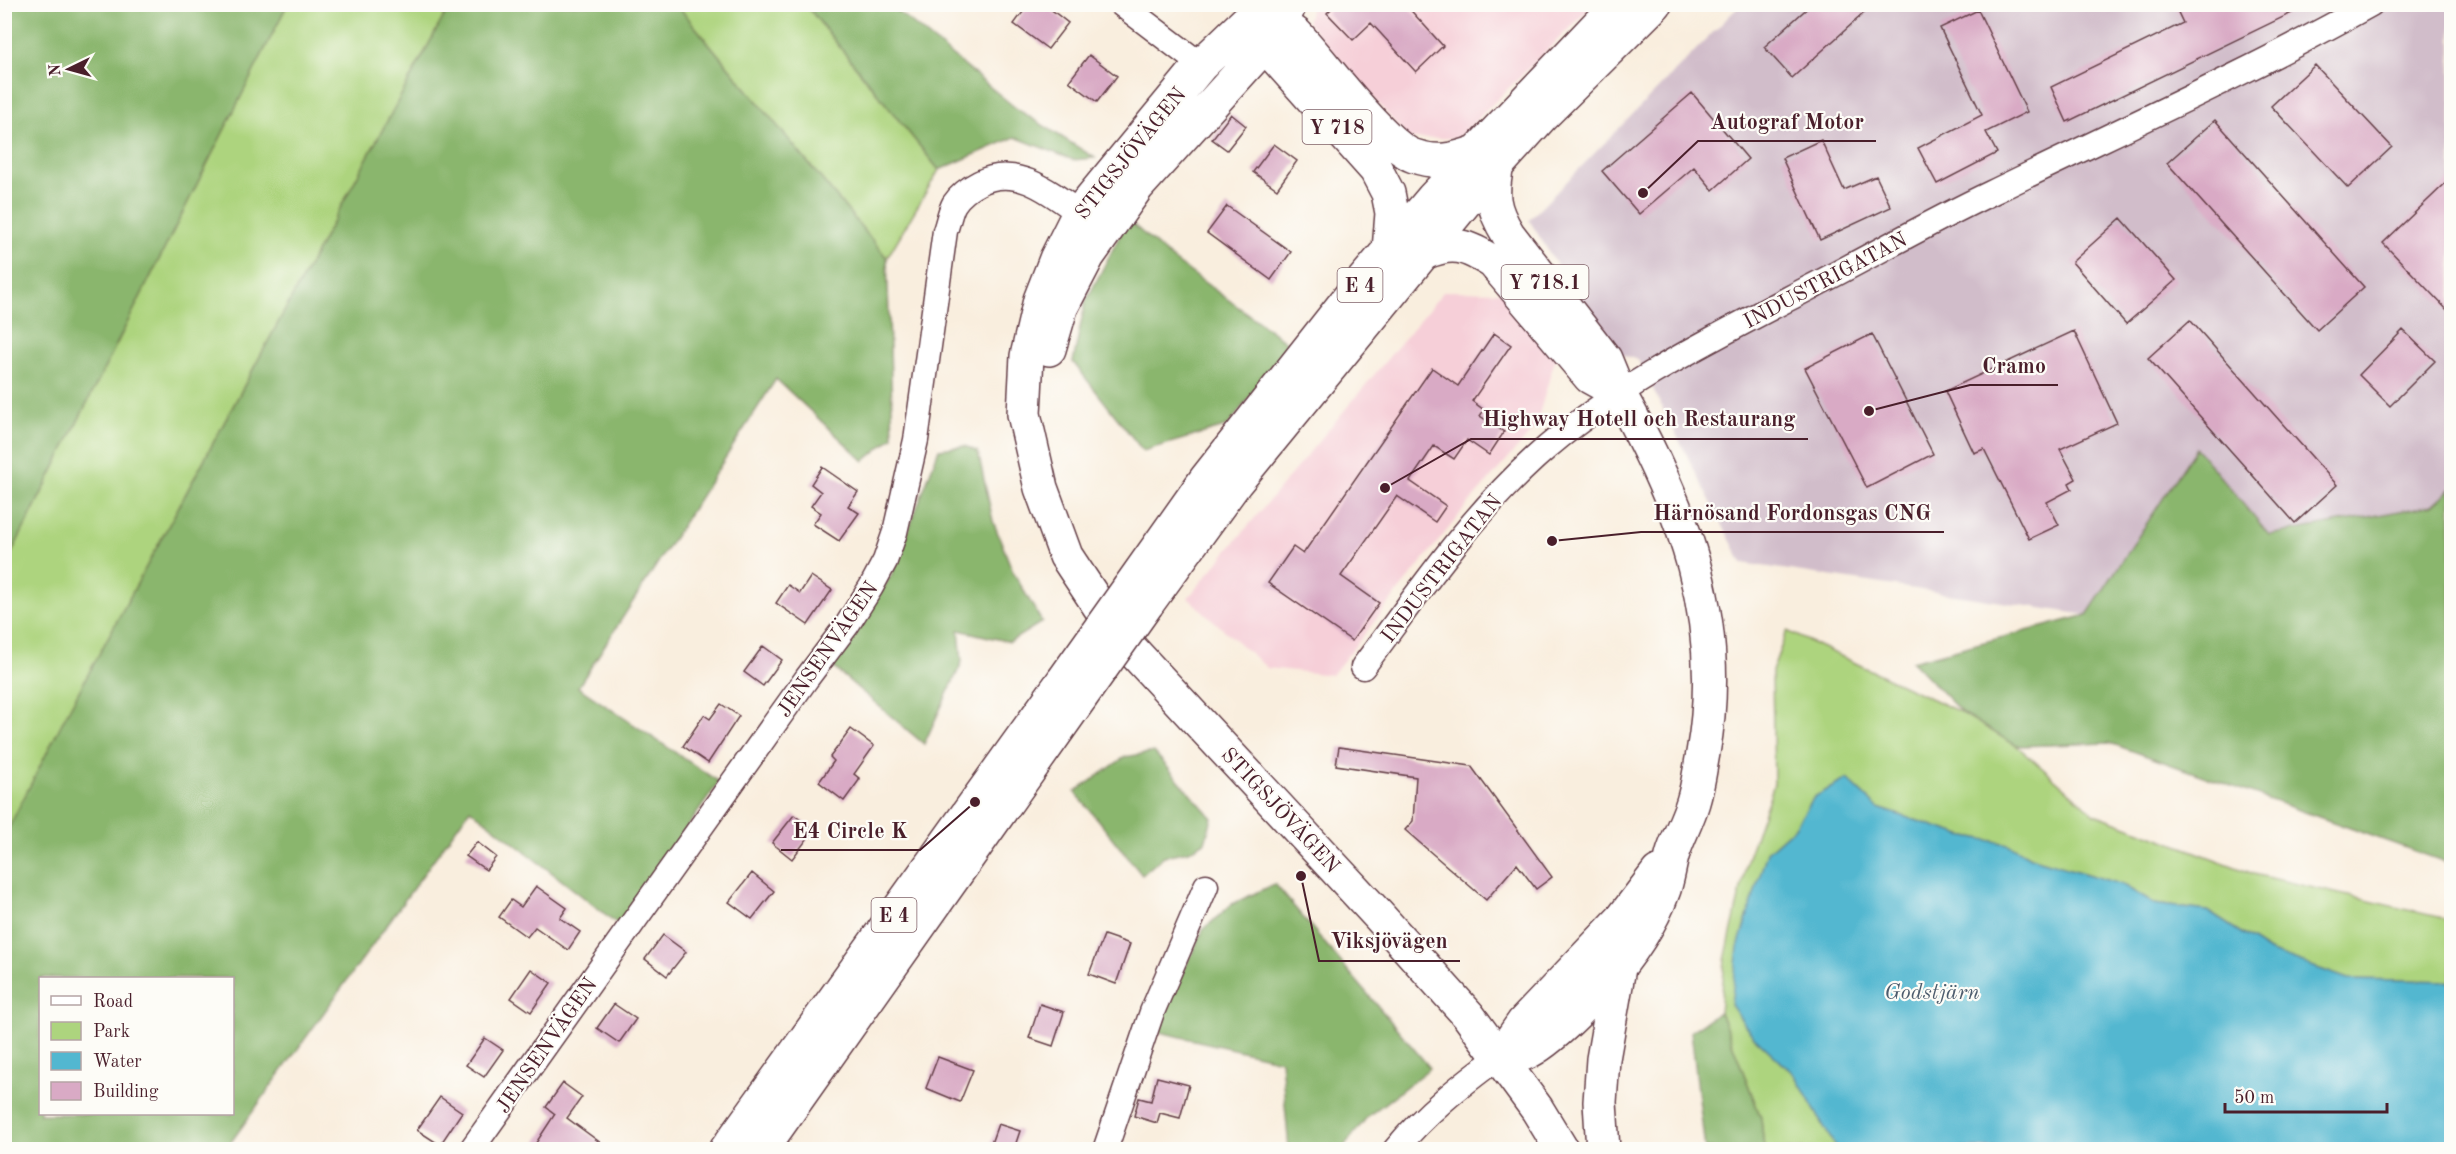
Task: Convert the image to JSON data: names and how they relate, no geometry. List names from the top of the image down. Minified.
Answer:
{"streets":{"main road":["Y 718","STIGSJÖVÄGEN","Y 718.1","E 4"],"street":["INDUSTRIGATAN","JENSENVÄGEN"]},"crossings":[["Y 718","STIGSJÖVÄGEN"],["Y 718","Y 718.1"],["Y 718","E 4"],["STIGSJÖVÄGEN","Y 718.1"],["STIGSJÖVÄGEN","JENSENVÄGEN"],["INDUSTRIGATAN","Y 718.1"],["Y 718.1","E 4"]],"water":["Godstjärn"],"places":["Autograf Motor","Cramo","Highway Hotell och Restaurang","Härnösand Fordonsgas CNG","E4 Circle K","Viksjövägen"],"legend":["Road","Park","Water","Building"],"scale_bar":"50 m","north":"left"}
